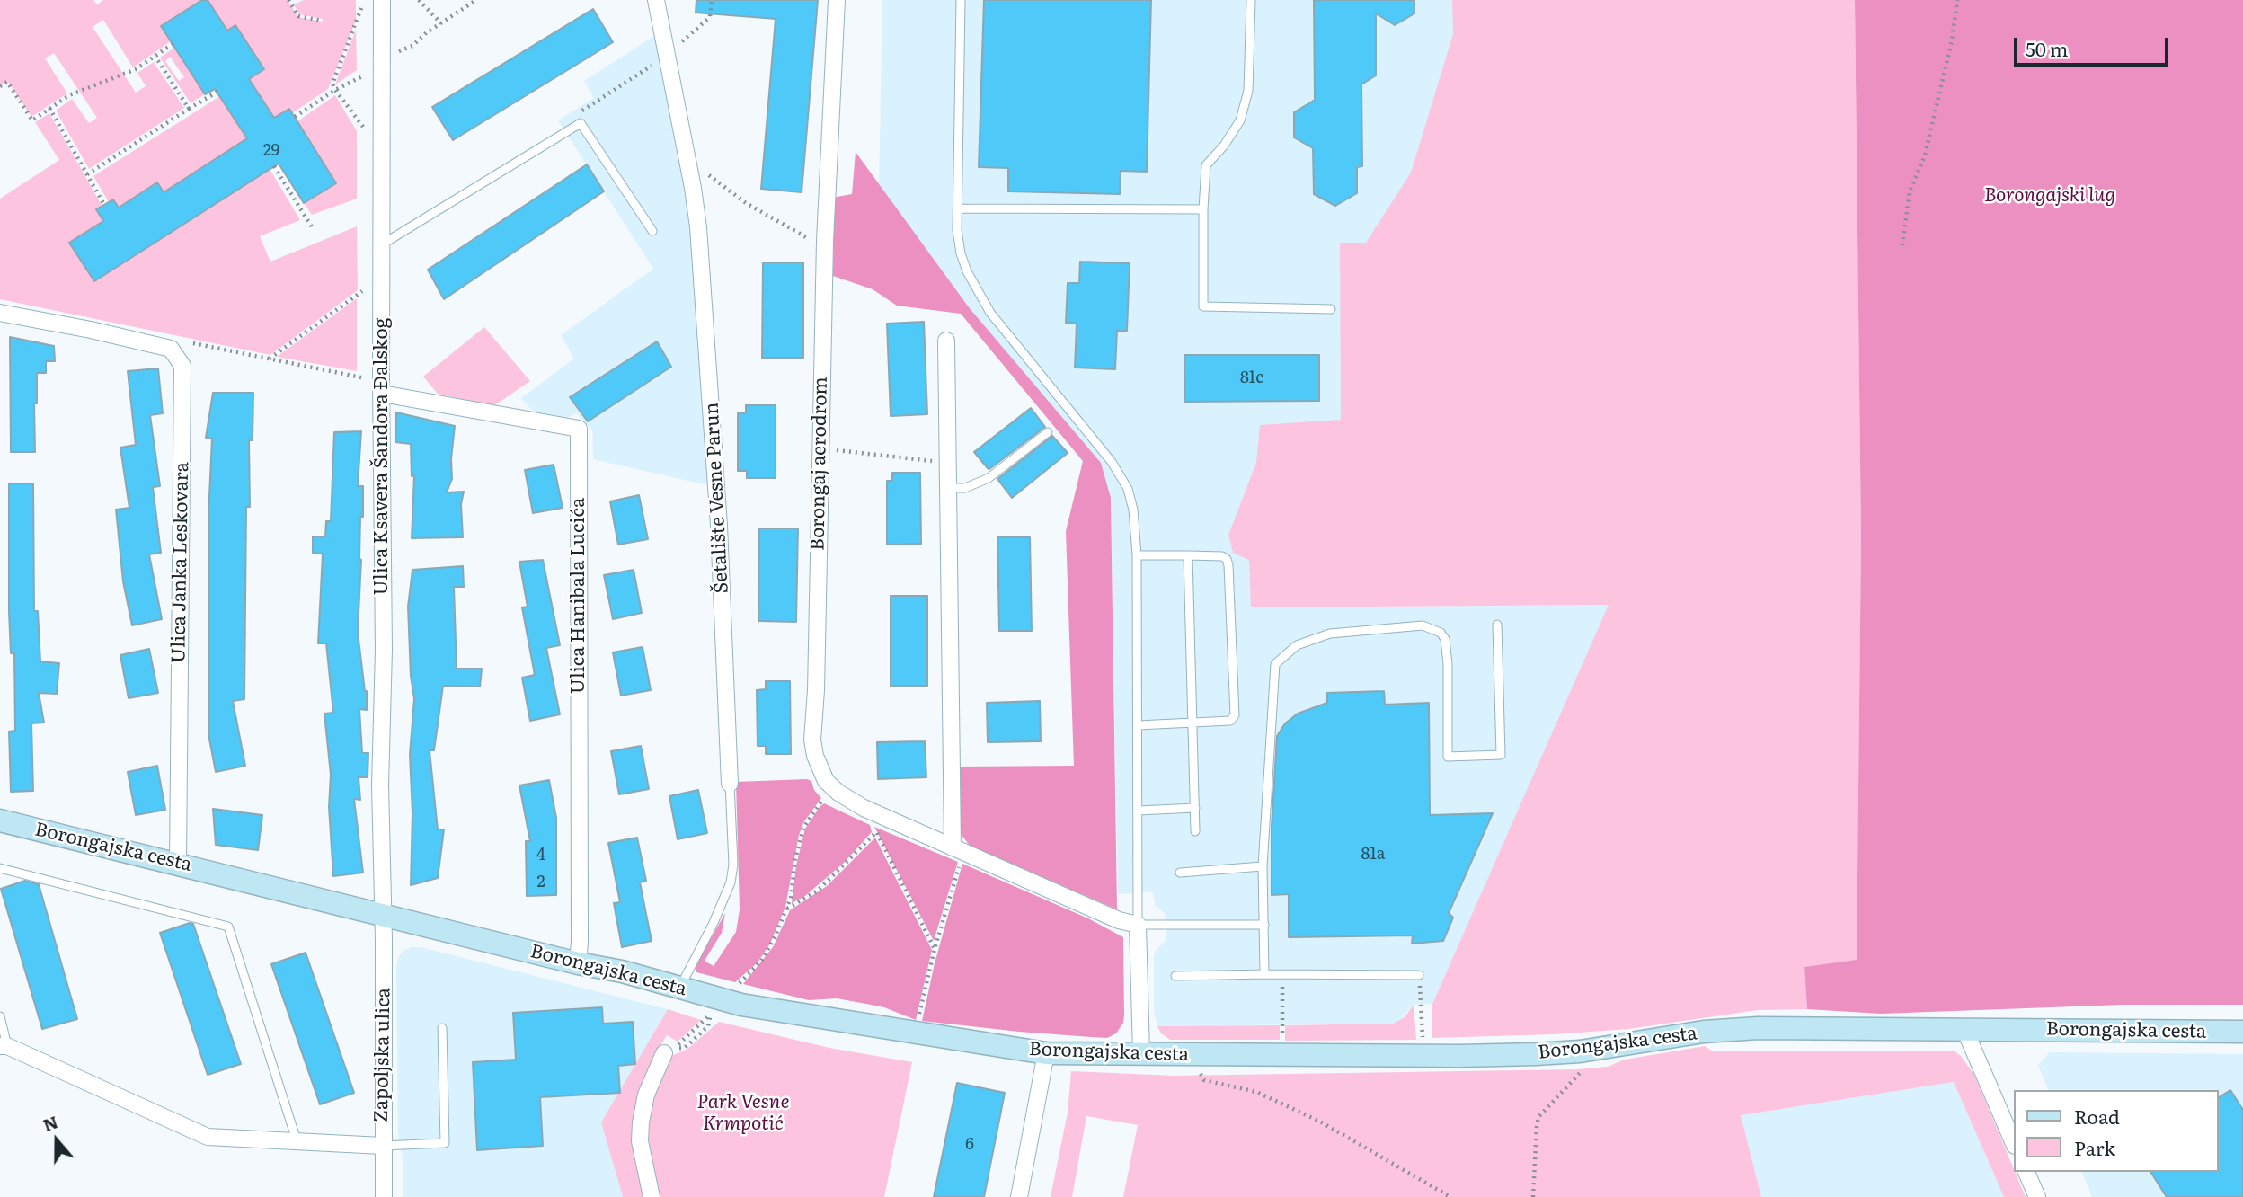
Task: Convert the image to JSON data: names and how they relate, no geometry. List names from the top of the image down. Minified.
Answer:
{"streets":{"street":["Ulica Ksavera Šandora Đalskog","Borongaj aerodrom","Šetalište Vesne Parun","Ulica Janka Leskovara","Ulica Hanibala Lucića","Borongajska cesta","Zapoljska ulica"]},"crossings":[["Ulica Ksavera Šandora Đalskog","Ulica Hanibala Lucića"],["Ulica Ksavera Šandora Đalskog","Borongajska cesta"],["Ulica Ksavera Šandora Đalskog","Zapoljska ulica"],["Šetalište Vesne Parun","Borongajska cesta"],["Ulica Janka Leskovara","Borongajska cesta"],["Ulica Hanibala Lucića","Borongajska cesta"],["Borongajska cesta","Zapoljska ulica"]],"parks":["Borongajski lug","Park Vesne Krmpotić"],"house_numbers":["29","81c","81a","4","2","6"],"legend":["Road","Park"],"scale_bar":"50 m","north":"top"}
